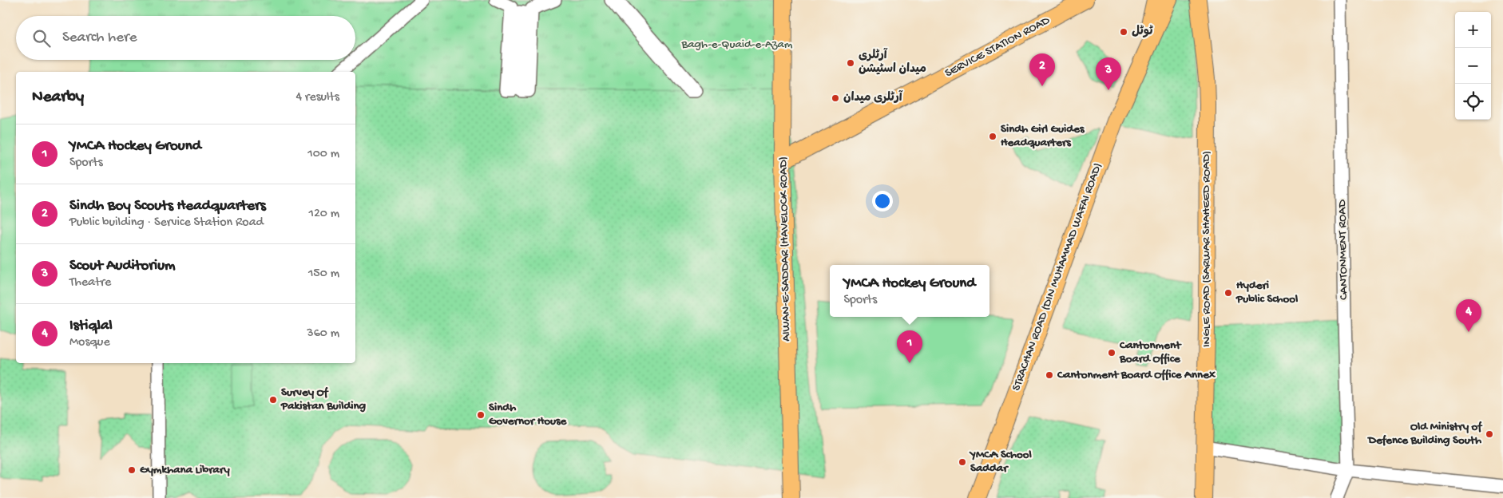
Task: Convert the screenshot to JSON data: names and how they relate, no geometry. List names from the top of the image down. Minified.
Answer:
{"streets":{"main road":["SERVICE STATION ROAD","AIWAN-E-SADDAR (HAVELOCK ROAD)","INGLE ROAD (SARWAR SHAHEED ROAD)","STRACHAN ROAD (DIN MUHAMMAD WAFAI ROAD)"],"street":["CANTONMENT ROAD"]},"crossings":[["SERVICE STATION ROAD","AIWAN-E-SADDAR (HAVELOCK ROAD)"]],"parks":["Bagh-e-Quaid-e-Azam"],"places":["ٹوٹل","آرٹلری میدان اسٹیشن","آرٹلری میدان","Sindh Girl Guides Headquarters","Hyderi Public School","Cantonment Board Office","Cantonment Board Office Annex","Survey Of Pakistan Building","Sindh Governor House","Old Ministry of Defence Building South","YMCA School Saddar","Gymkhana Library"],"page":{"map_buttons":["+","−"],"search":"Search here","pins":["2","3","4","1"],"heading":["Nearby","4 results"],"list":[{"mark":"1","name":"YMCA Hockey Ground","note":"Sports","value":"100 m"},{"mark":"2","name":"Sindh Boy Scouts Headquarters","note":"Public building · Service Station Road","value":"120 m"},{"mark":"3","name":"Scout Auditorium","note":"Theatre","value":"150 m"},{"mark":"4","name":"Istiqlal","note":"Mosque","value":"360 m"}],"popup":["YMCA Hockey Ground","Sports"]}}
